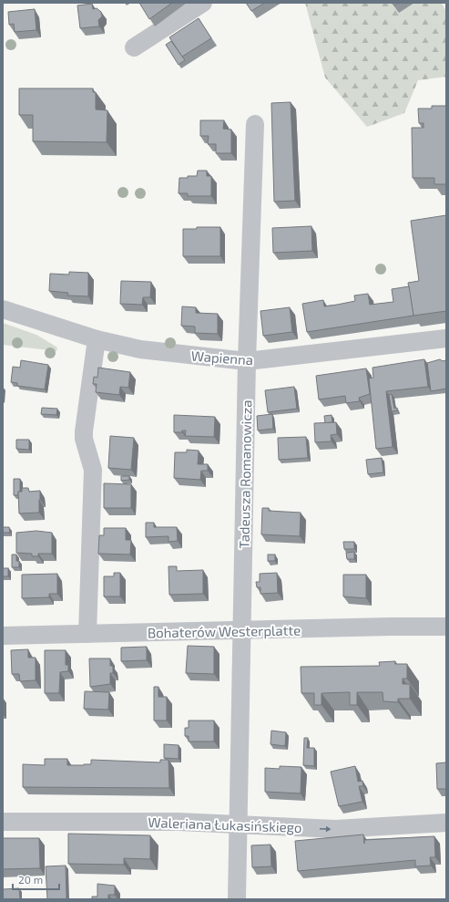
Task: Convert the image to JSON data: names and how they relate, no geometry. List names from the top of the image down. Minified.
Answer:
{"streets":{"street":["Wapienna","Tadeusza Romanowicza","Bohaterów Westerplatte","Waleriana Łukasińskiego"]},"crossings":[["Wapienna","Tadeusza Romanowicza"],["Tadeusza Romanowicza","Bohaterów Westerplatte"],["Tadeusza Romanowicza","Waleriana Łukasińskiego"]],"one_way":["Waleriana Łukasińskiego"],"scale_bar":"20 m"}
